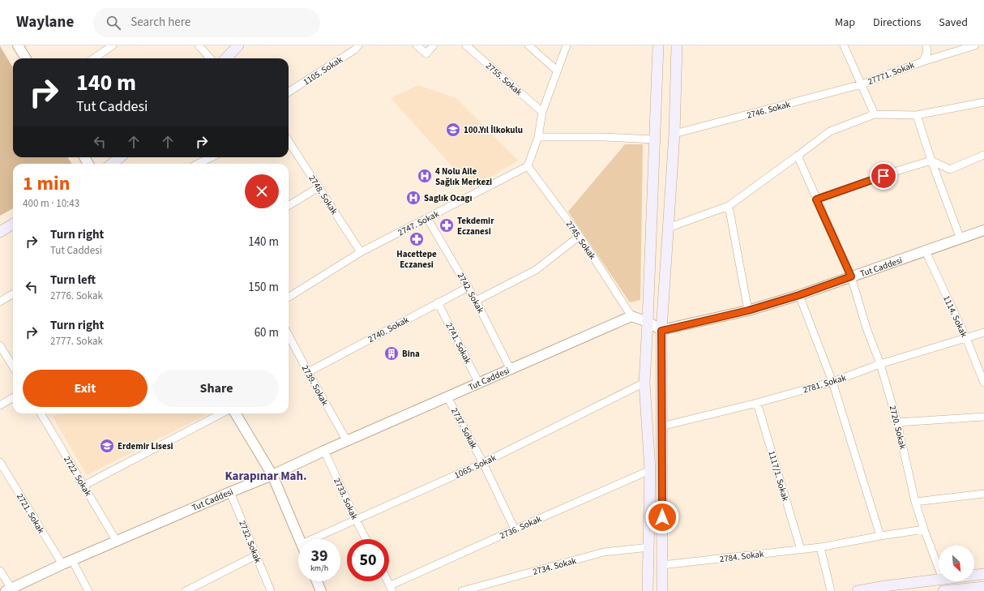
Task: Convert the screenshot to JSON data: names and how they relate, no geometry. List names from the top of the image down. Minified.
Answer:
{"streets":{"street":["1105. Sokak","27771. Sokak","2755. Sokak","2746. Sokak","2748. Sokak","2747. Sokak","2745. Sokak","Tut Caddesi","2742. Sokak","1114. Sokak","2740. Sokak","2741. Sokak","2781. Sokak","2739. Sokak","2720. Sokak","2737. Sokak","1065. Sokak","2722. Sokak","1117/1. Sokak","2733. Sokak","2721. Sokak","2736. Sokak","2732. Sokak","2784. Sokak","2734. Sokak"]},"crossings":[["27771. Sokak","2746. Sokak"],["2748. Sokak","2747. Sokak"],["2747. Sokak","2745. Sokak"],["2747. Sokak","2742. Sokak"],["2745. Sokak","Tut Caddesi"],["Tut Caddesi","2742. Sokak"],["Tut Caddesi","1114. Sokak"],["Tut Caddesi","2741. Sokak"],["Tut Caddesi","2739. Sokak"],["Tut Caddesi","2720. Sokak"],["Tut Caddesi","2737. Sokak"],["Tut Caddesi","2722. Sokak"],["Tut Caddesi","2733. Sokak"],["Tut Caddesi","2721. Sokak"],["Tut Caddesi","2732. Sokak"],["2742. Sokak","2740. Sokak"],["1114. Sokak","2781. Sokak"],["2740. Sokak","2741. Sokak"],["2740. Sokak","2739. Sokak"],["2781. Sokak","2720. Sokak"],["2781. Sokak","1117/1. Sokak"],["2720. Sokak","2784. Sokak"],["2737. Sokak","1065. Sokak"],["2737. Sokak","2736. Sokak"],["1065. Sokak","2733. Sokak"],["1117/1. Sokak","2784. Sokak"]],"districts":["Karapınar Mah."],"places":{"school or university":["100.Yıl İlkokulu","Erdemir Lisesi"],"hospital":["4 Nolu Aile Sağlık Merkezi","Saglık Ocagı"],"pharmacy":["Tekdemir Eczanesi","Hacettepe Eczanesi"],"building":["Bina"]},"north":"bottom right","page":{"header":"Waylane","search":"Search here","nav":["Map","Directions","Saved"],"turn":["140 m","Tut Caddesi"],"heading":["1 min","400 m · 10:43"],"list":[{"name":"Turn right","note":"Tut Caddesi","value":"140 m"},{"name":"Turn left","note":"2776. Sokak","value":"150 m"},{"name":"Turn right","note":"2777. Sokak","value":"60 m"}],"buttons":["Exit","Share"],"speed":"39 km/h","limit":"50"}}
